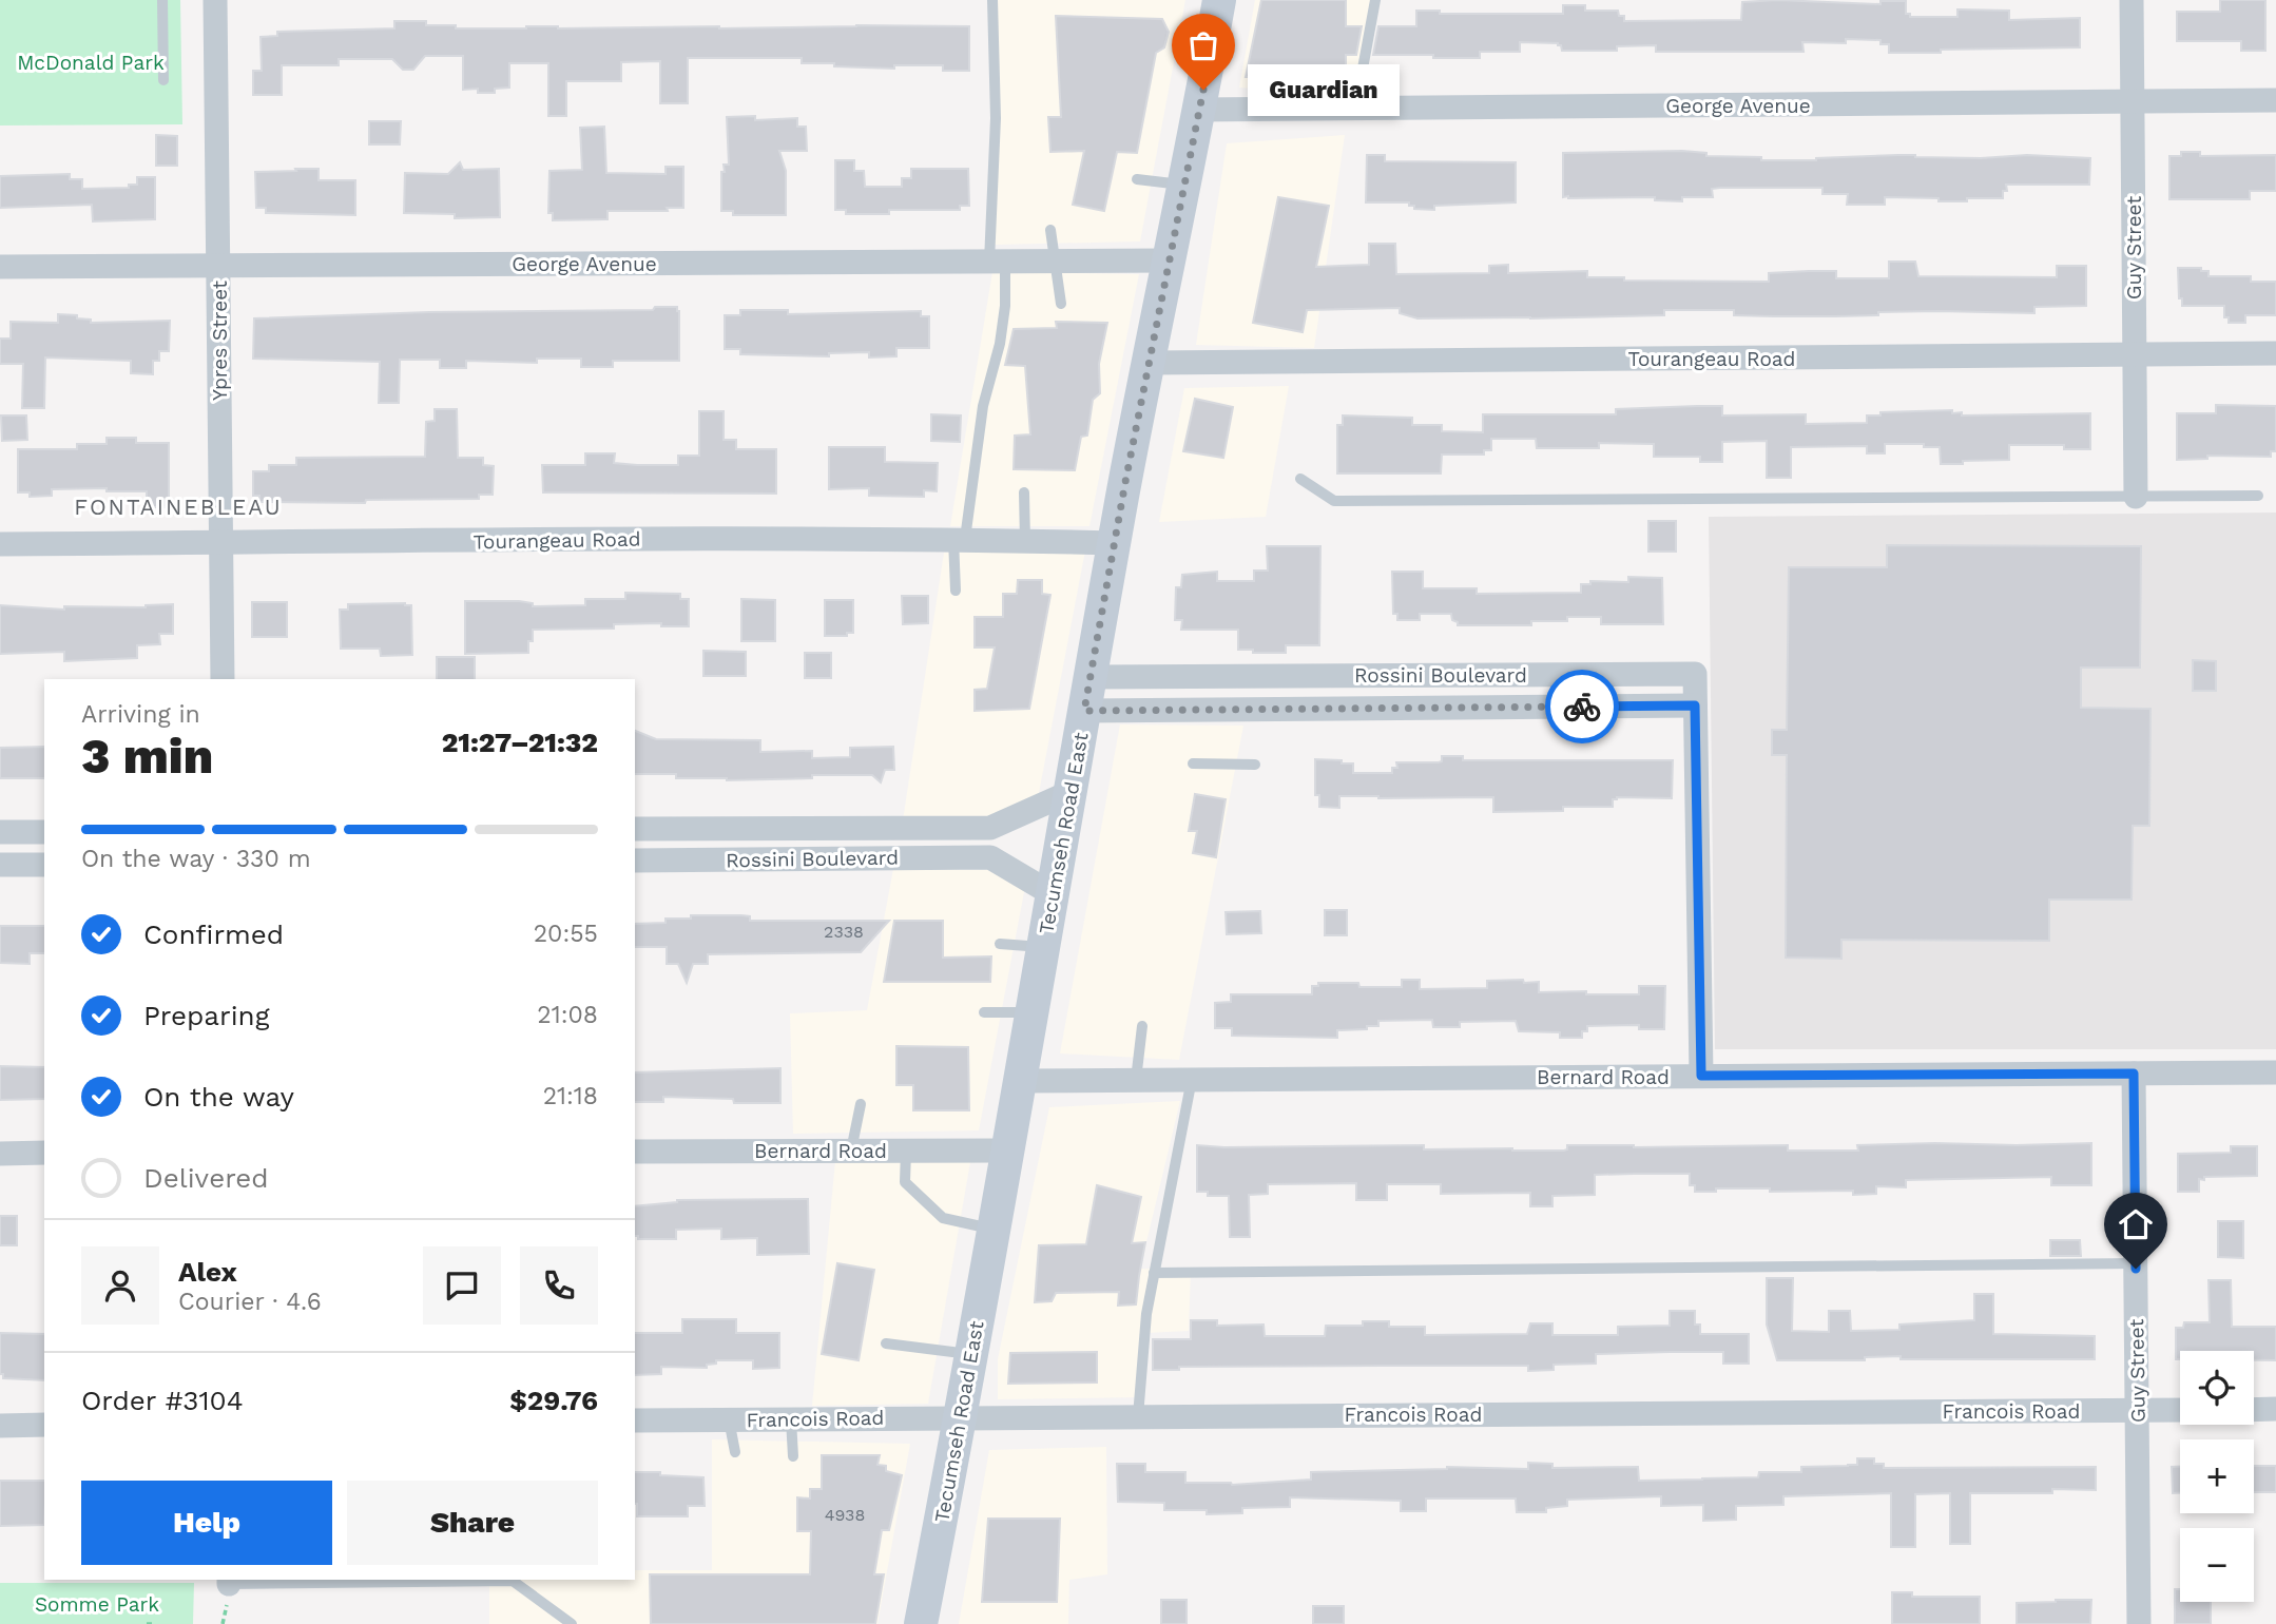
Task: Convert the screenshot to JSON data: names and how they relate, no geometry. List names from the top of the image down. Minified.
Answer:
{"streets":{"main road":["Tecumseh Road East"],"street":["George Avenue","Guy Street","Ypres Street","Tourangeau Road","Rossini Boulevard","Bernard Road","Francois Road"]},"crossings":[["George Avenue","Guy Street"],["George Avenue","Ypres Street"],["George Avenue","Tecumseh Road East"],["Guy Street","Tourangeau Road"],["Guy Street","Bernard Road"],["Guy Street","Francois Road"],["Ypres Street","Tourangeau Road"],["Tourangeau Road","Tecumseh Road East"],["Rossini Boulevard","Tecumseh Road East"],["Tecumseh Road East","Bernard Road"],["Tecumseh Road East","Francois Road"]],"districts":["FONTAINEBLEAU"],"parks":["McDonald Park","Somme Park"],"places":["Guardian"],"house_numbers":["2338","4938"],"page":{"bubble":"Guardian","heading":["3 min","Arriving in","21:27–21:32"],"panel":["Alex","Courier · 4.6","Order #3104","$29.76"],"bar":"On the way · 330 m","list":[["Confirmed","20:55"],["Preparing","21:08"],["On the way","21:18"],"Delivered"],"map_buttons":["+","−"],"buttons":["Help","Share"]}}
